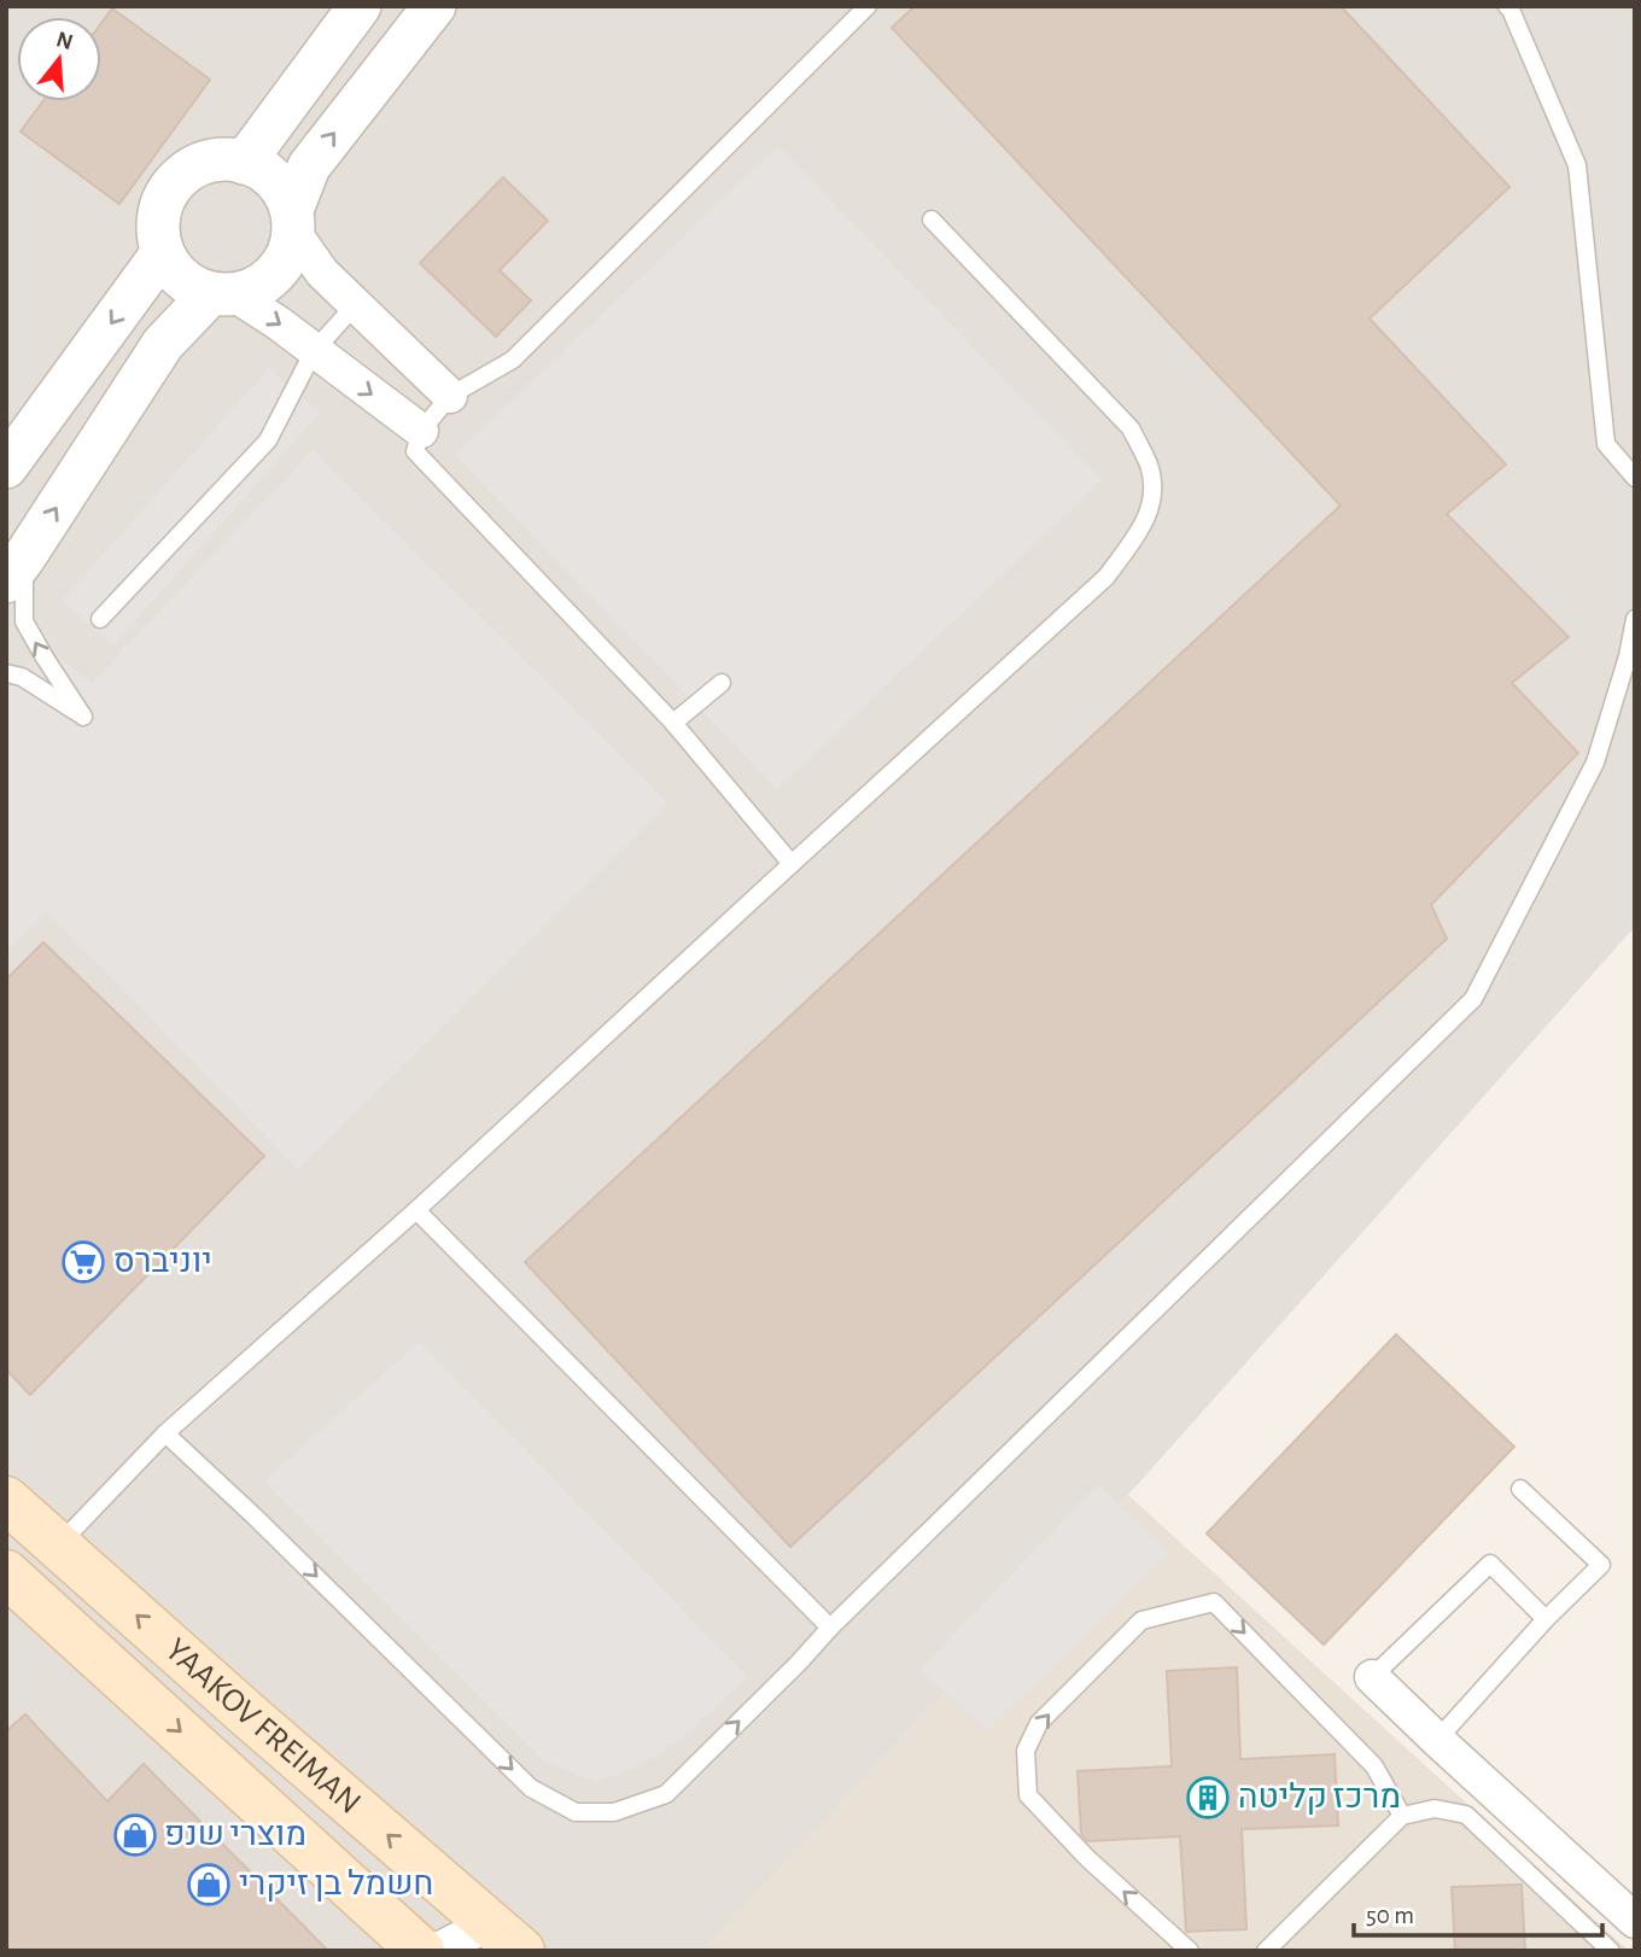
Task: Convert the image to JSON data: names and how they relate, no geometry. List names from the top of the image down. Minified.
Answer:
{"streets":{"main road":["YAAKOV FREIMAN"]},"places":{"supermarket":["יוניברס"],"building":["מרכז קליטה"],"shop":["מוצרי שנפ","חשמל בן זיקרי"]},"scale_bar":"50 m","north":"top"}
